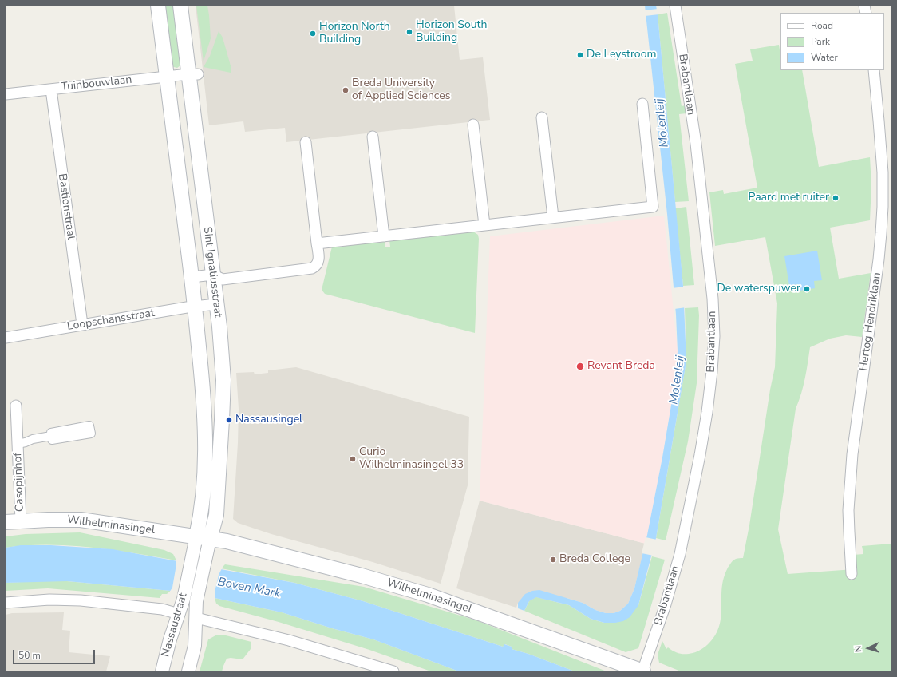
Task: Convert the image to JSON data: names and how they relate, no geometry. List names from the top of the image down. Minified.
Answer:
{"streets":{"main road":["Sint Ignatiusstraat","Wilhelminasingel"],"street":["Tuinbouwlaan","Brabantlaan","Bastionstraat","Loopschansstraat","Hertog Hendriklaan","Casopijnhof","Nassaustraat"]},"crossings":[["Tuinbouwlaan","Bastionstraat"],["Tuinbouwlaan","Sint Ignatiusstraat"],["Brabantlaan","Wilhelminasingel"],["Bastionstraat","Loopschansstraat"],["Sint Ignatiusstraat","Loopschansstraat"],["Sint Ignatiusstraat","Wilhelminasingel"],["Sint Ignatiusstraat","Nassaustraat"],["Casopijnhof","Wilhelminasingel"],["Wilhelminasingel","Nassaustraat"]],"water":["Molenleij","Boven Mark"],"places":["Horizon South Building","Horizon North Building","De Leystroom","Breda University of Applied Sciences","Paard met ruiter","De waterspuwer","Revant Breda","Nassausingel","Curio Wilhelminasingel 33","Breda College"],"legend":["Road","Park","Water"],"scale_bar":"50 m","north":"left"}
